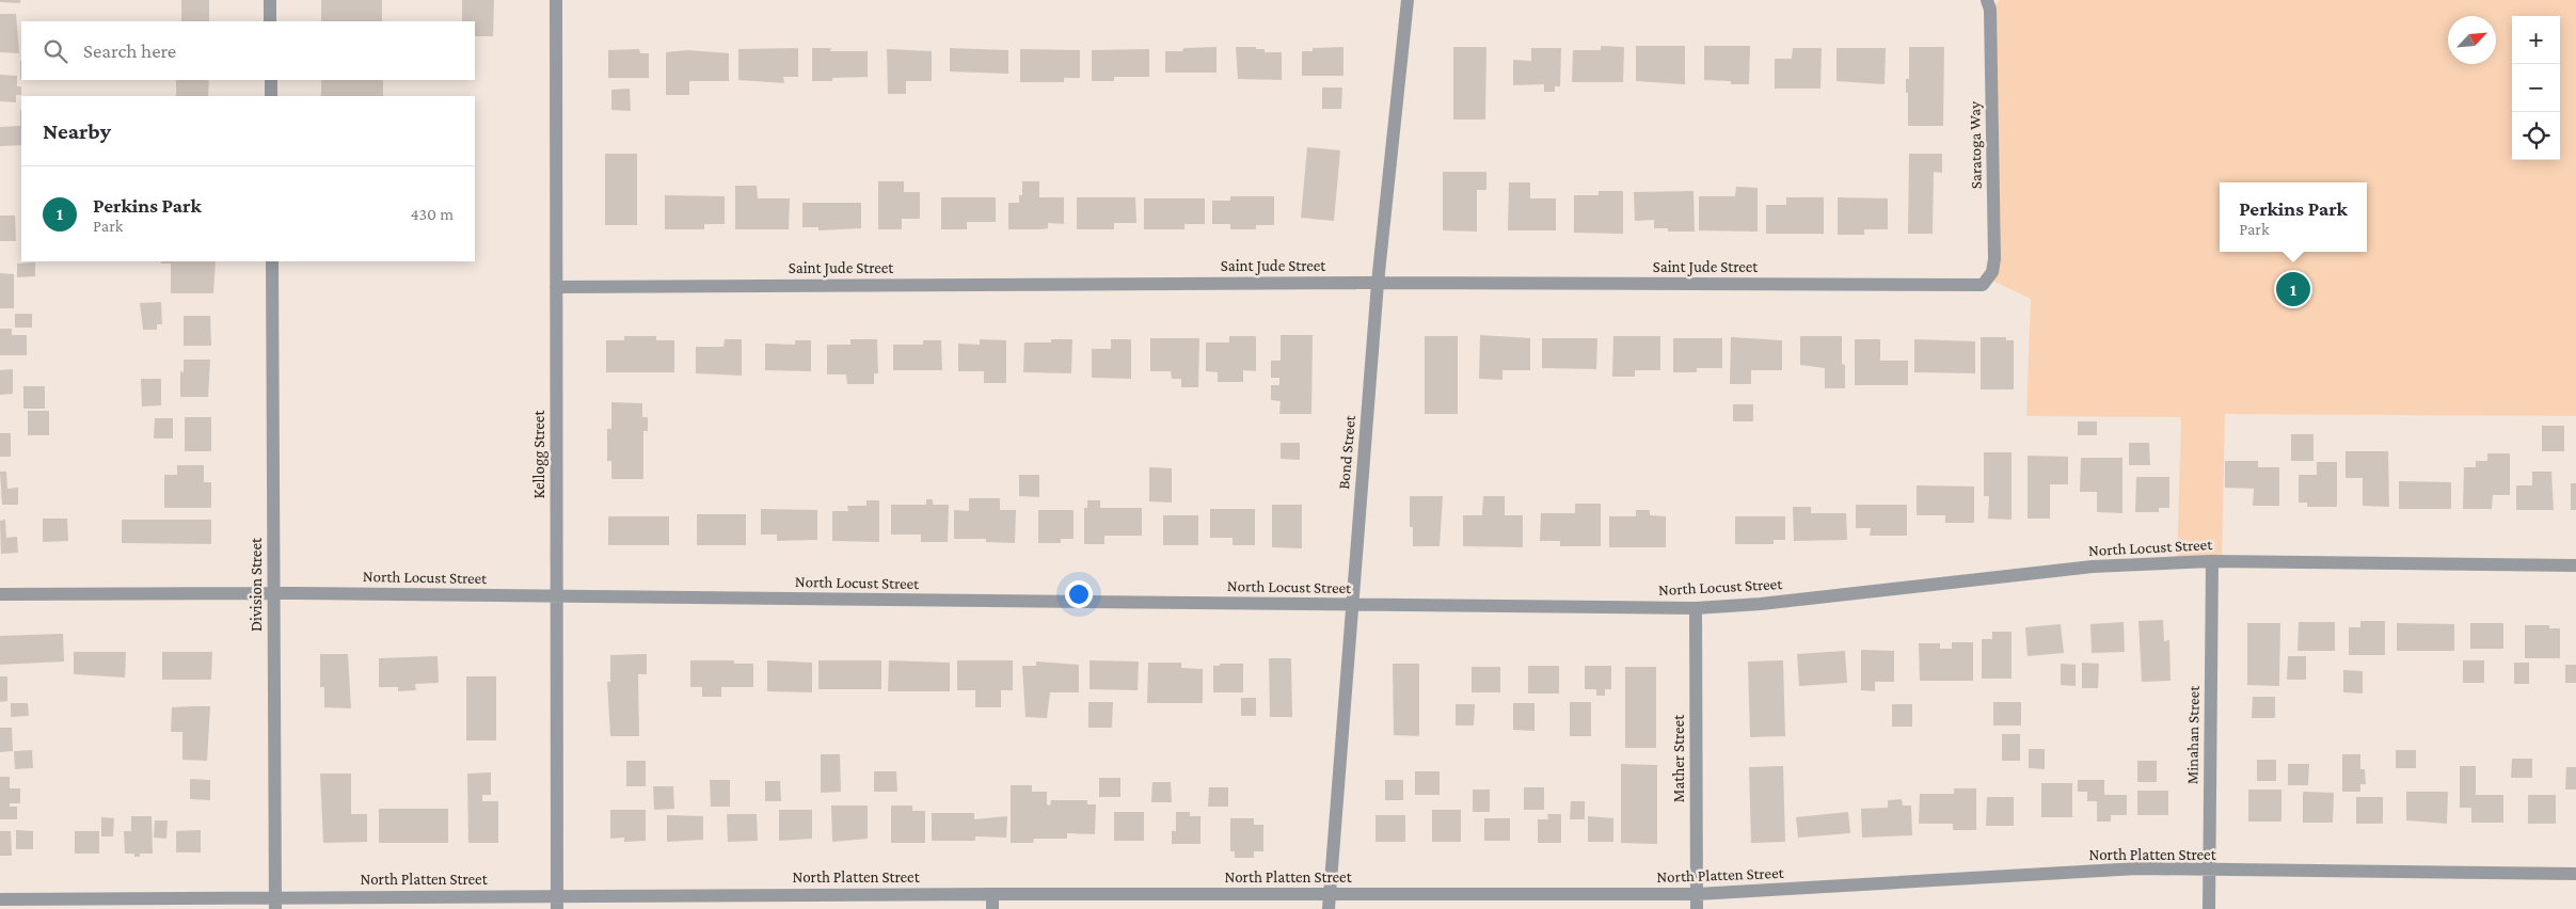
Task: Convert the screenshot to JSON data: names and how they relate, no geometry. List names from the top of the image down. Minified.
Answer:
{"streets":{"street":["Saratoga Way","Saint Jude Street","Bond Street","Kellogg Street","North Locust Street","Division Street","Minahan Street","Mather Street","North Platten Street"]},"crossings":[["Saratoga Way","Saint Jude Street"],["Saint Jude Street","Bond Street"],["Saint Jude Street","Kellogg Street"],["Bond Street","North Locust Street"],["Bond Street","North Platten Street"],["Kellogg Street","North Locust Street"],["Kellogg Street","North Platten Street"],["North Locust Street","Division Street"],["North Locust Street","Minahan Street"],["North Locust Street","Mather Street"],["Division Street","North Platten Street"],["Minahan Street","North Platten Street"],["Mather Street","North Platten Street"]],"north":"top right","page":{"map_buttons":["+","−"],"search":"Search here","heading":"Nearby","list":[{"mark":"1","name":"Perkins Park","note":"Park","value":"430 m"}],"popup":["Perkins Park","Park"],"pins":"1"}}
